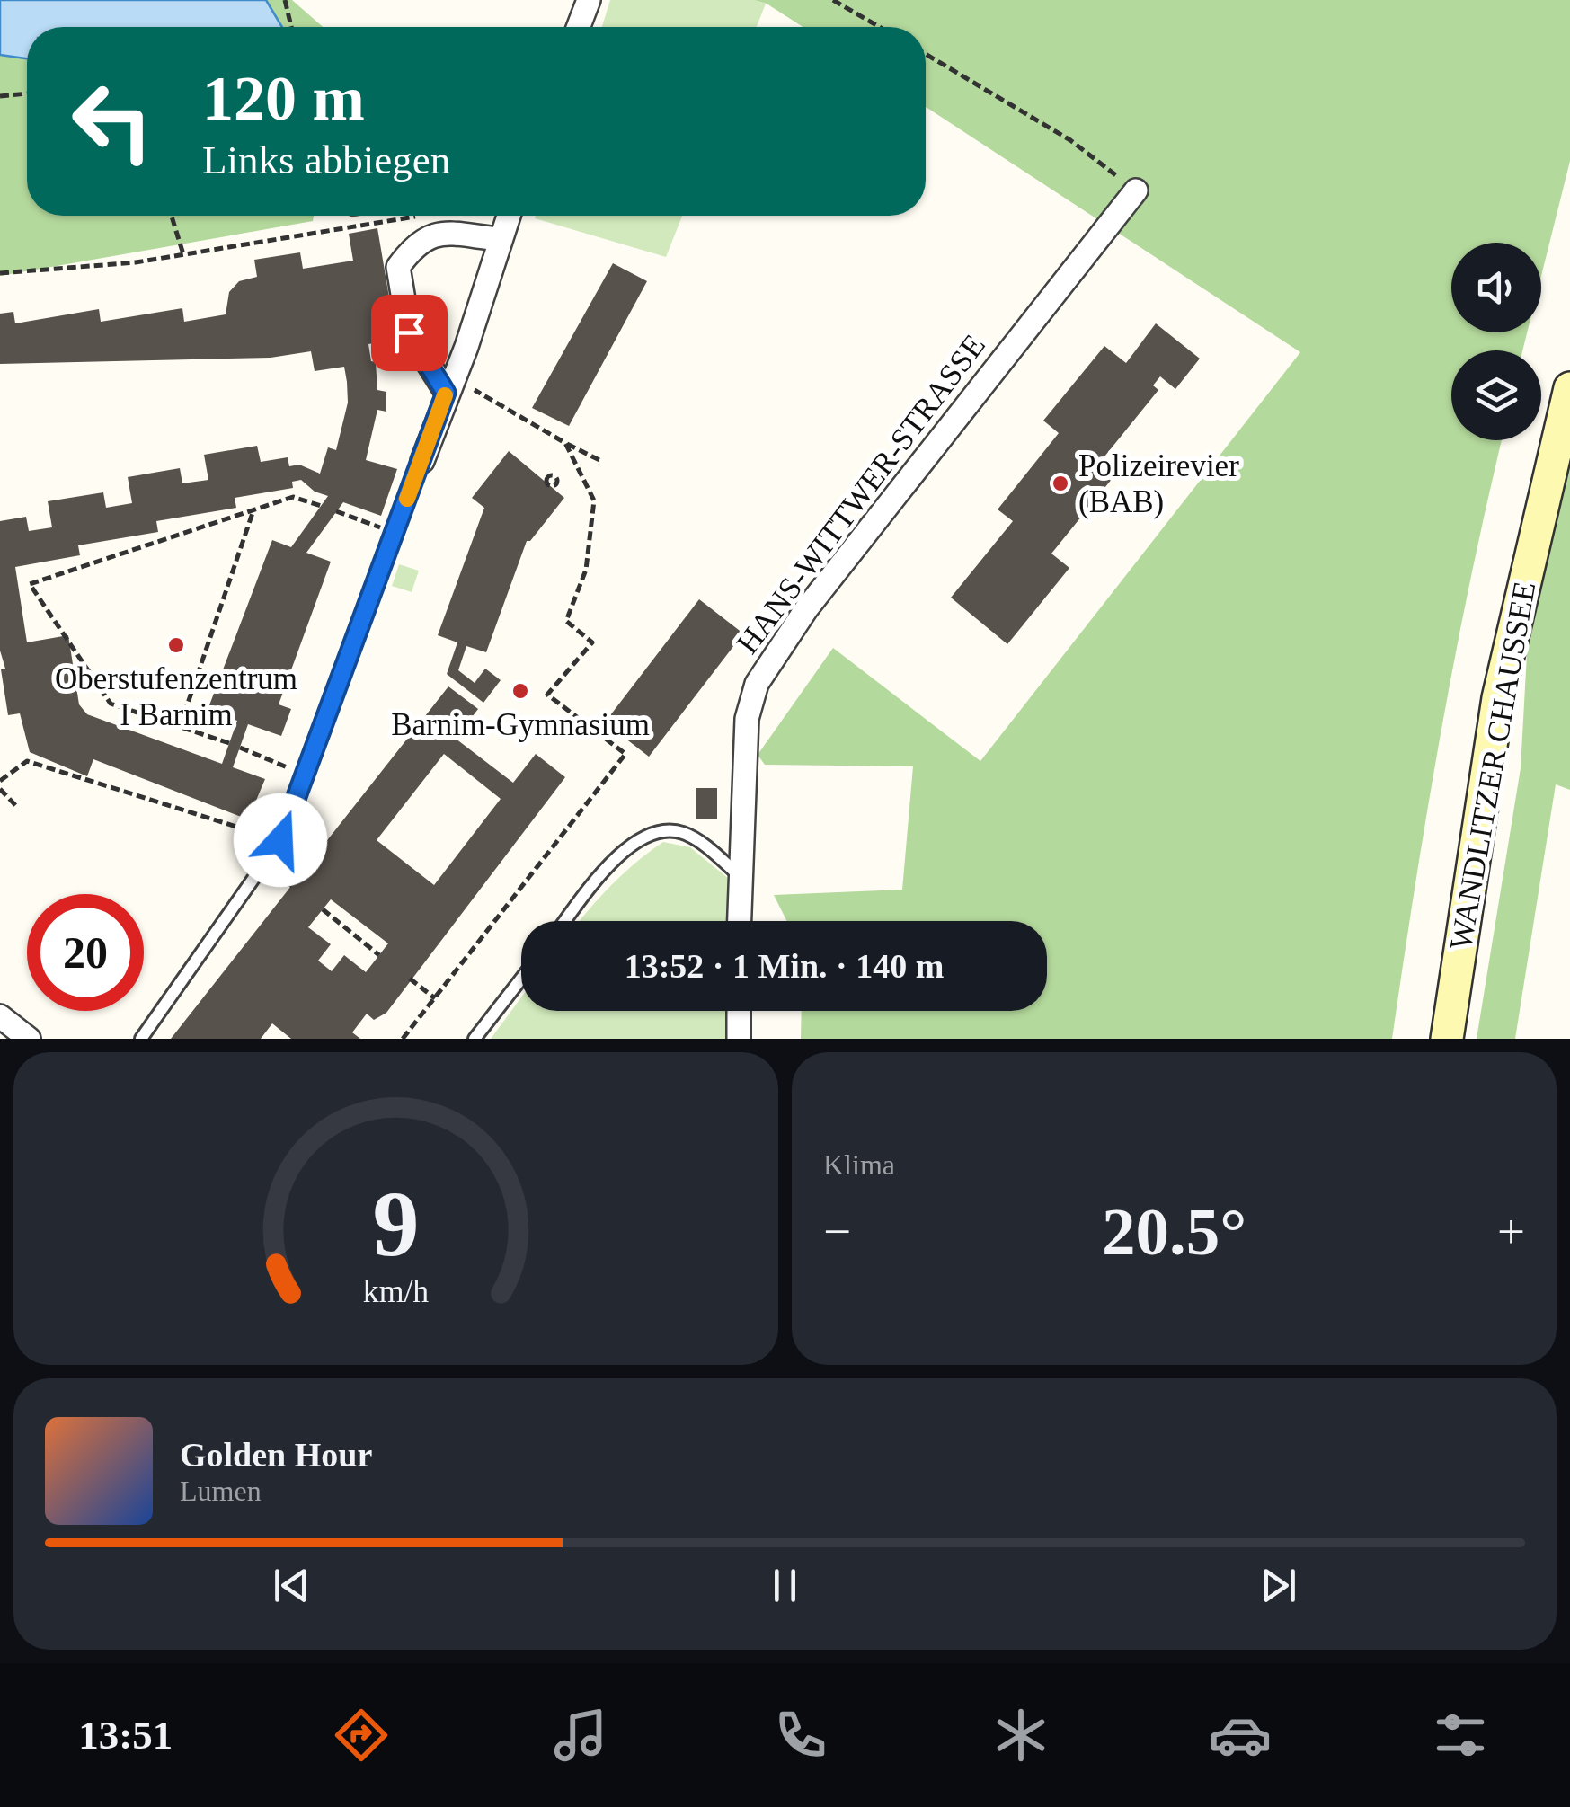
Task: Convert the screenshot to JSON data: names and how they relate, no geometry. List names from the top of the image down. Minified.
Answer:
{"streets":{"main road":["WANDLITZER CHAUSSEE"],"street":["HANS-WITTWER-STRASSE"]},"places":["Polizeirevier (BAB)","Oberstufenzentrum I Barnim","Barnim-Gymnasium"],"page":{"turn":["120 m","Links abbiegen"],"limit":"20","trip":"13:52 · 1 Min. · 140 m","tile":"Klima","heat":["−","20.5°","+"],"song":["Golden Hour","Lumen"],"tabs":"13:51","gauge":["9","km/h"]}}
